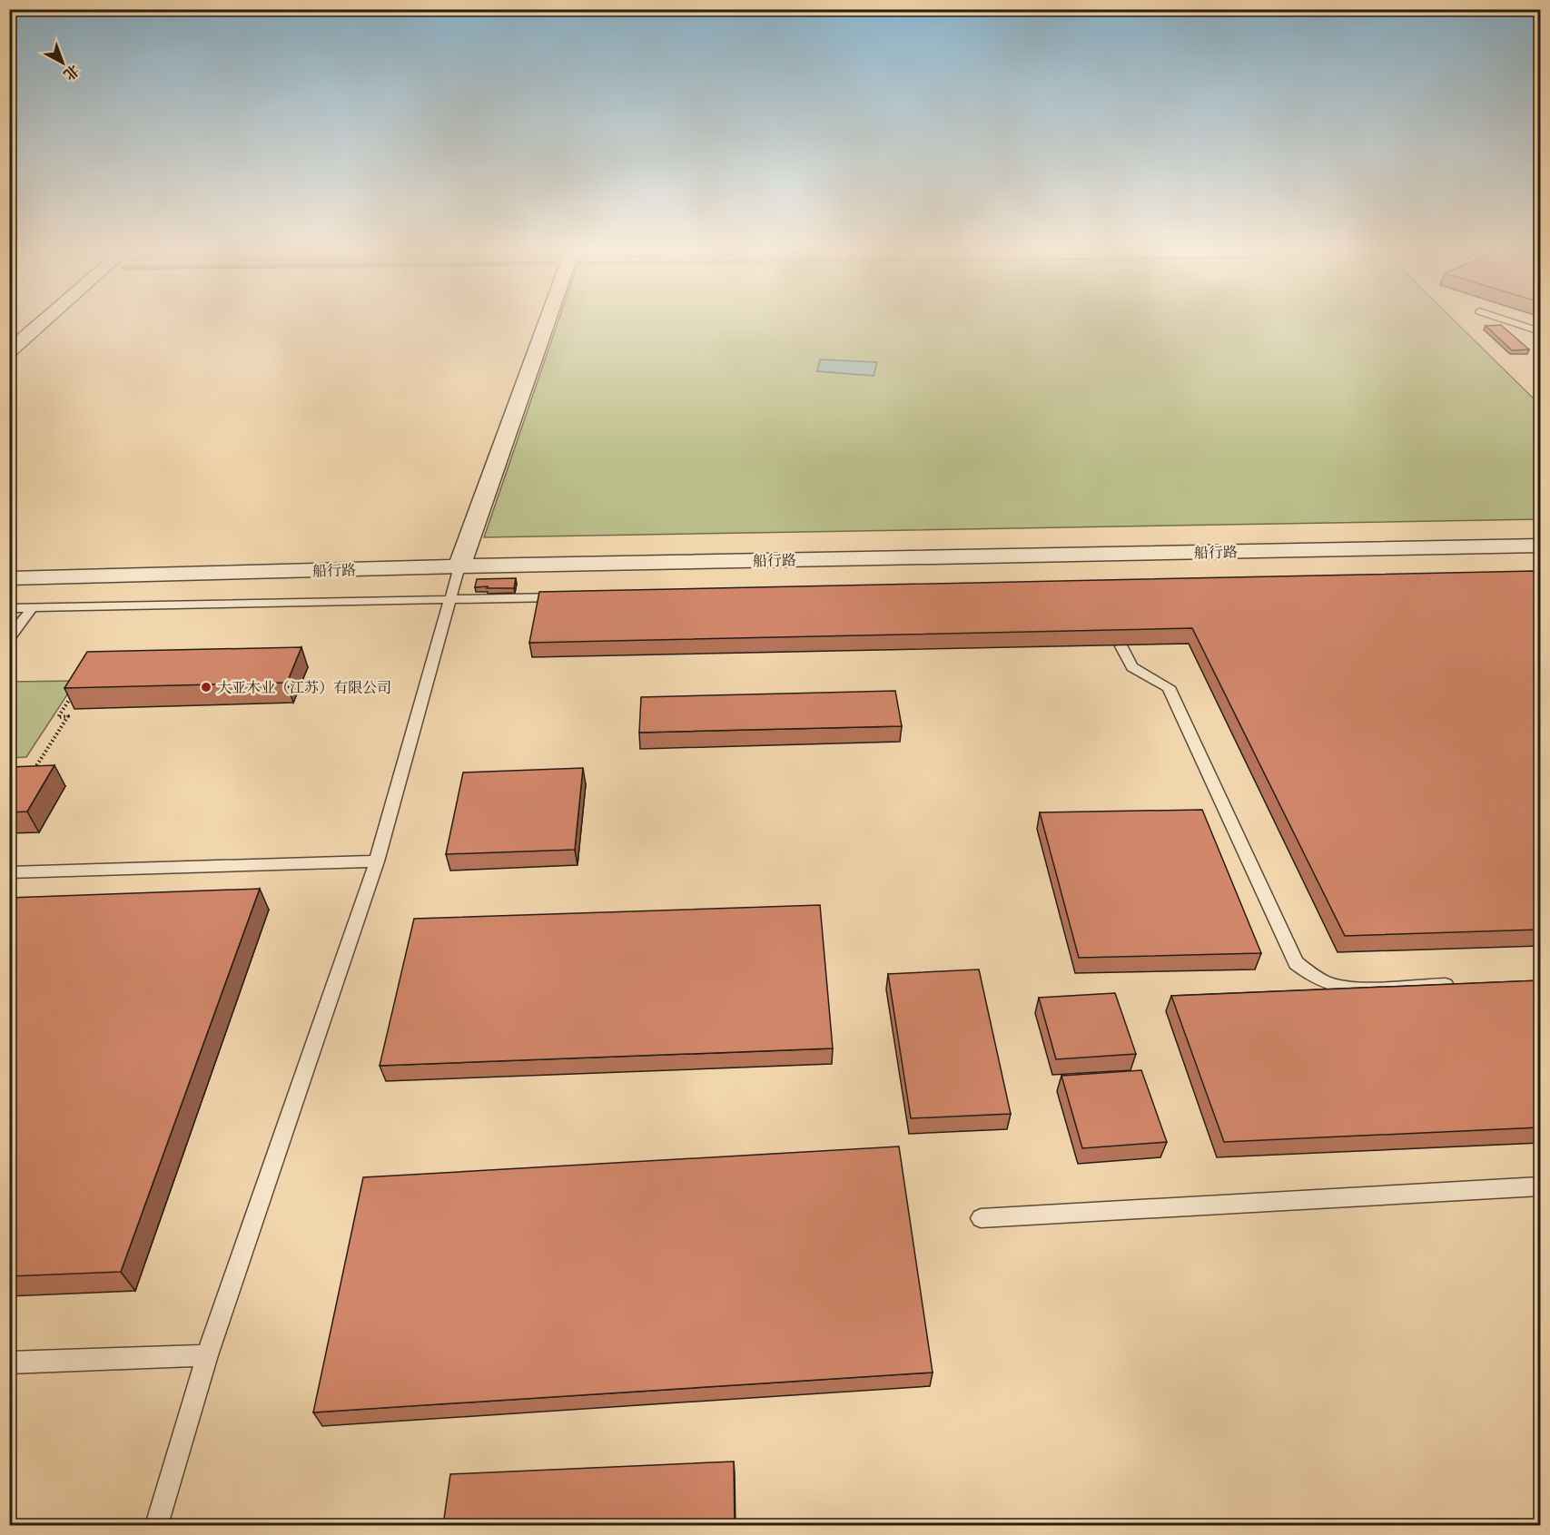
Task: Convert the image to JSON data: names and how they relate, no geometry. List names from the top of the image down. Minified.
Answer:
{"streets":{"street":["船行路"]},"places":["大亚木业（江苏）有限公司"],"north":"bottom right"}
